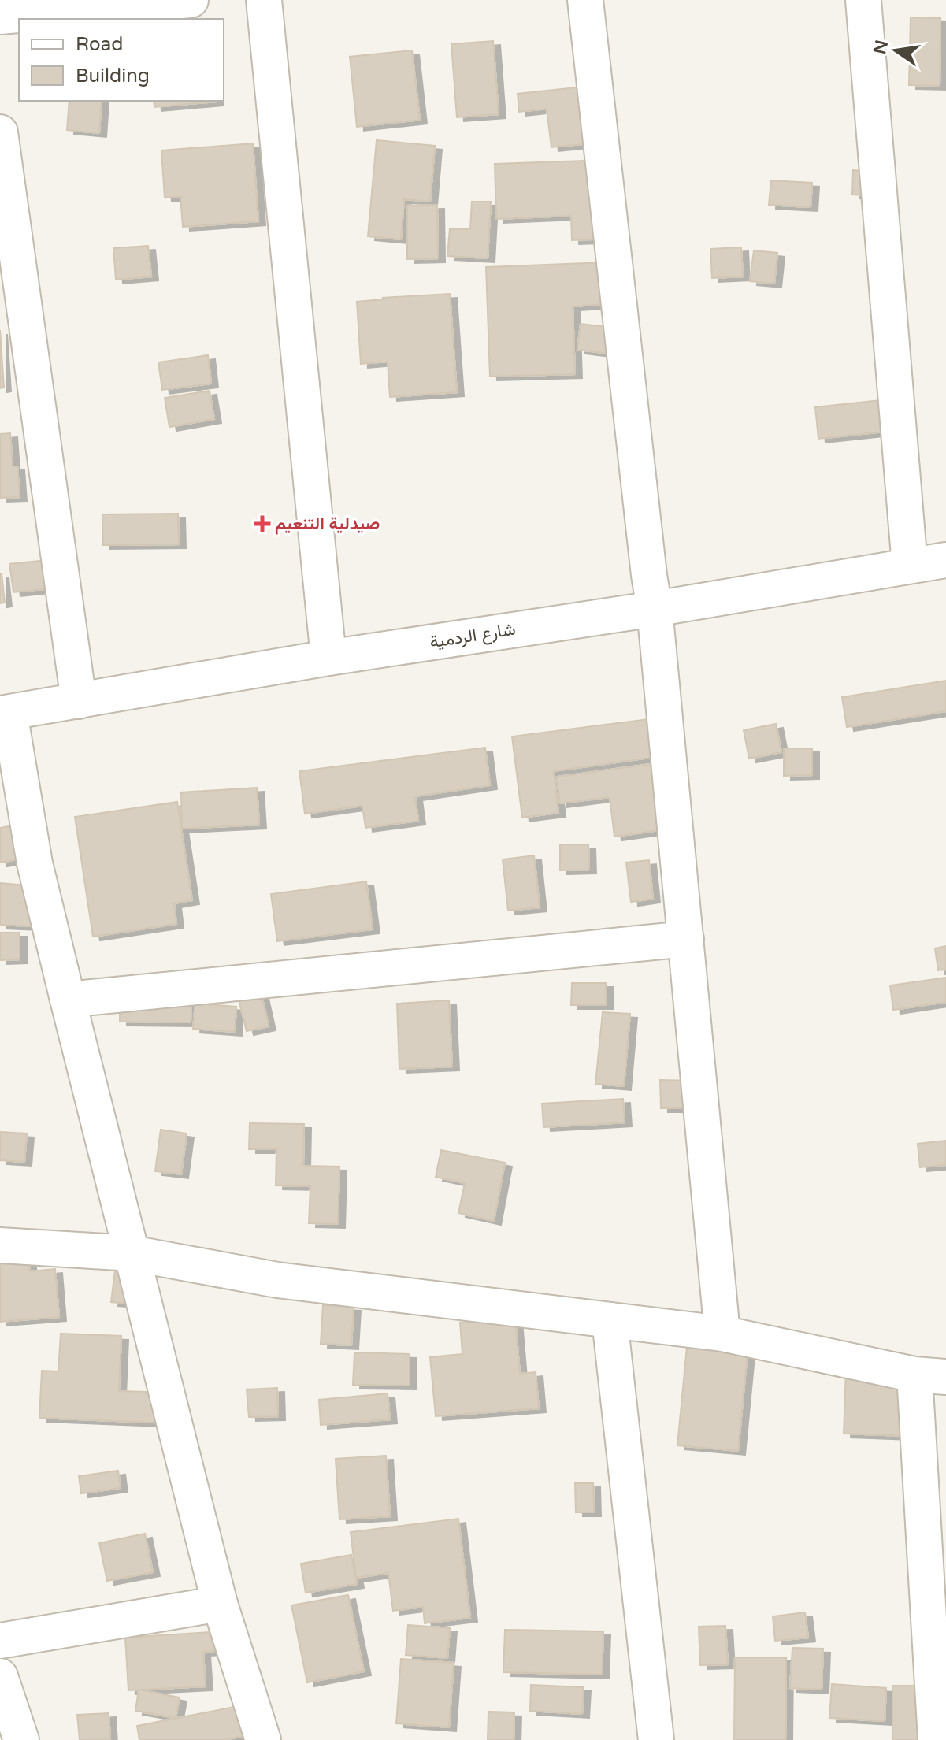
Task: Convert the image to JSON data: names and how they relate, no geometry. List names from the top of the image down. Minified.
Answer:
{"streets":{"street":["شارع الردمية"]},"places":{"health":["صيدلية التنعيم"]},"legend":["Road","Building"],"north":"left"}
